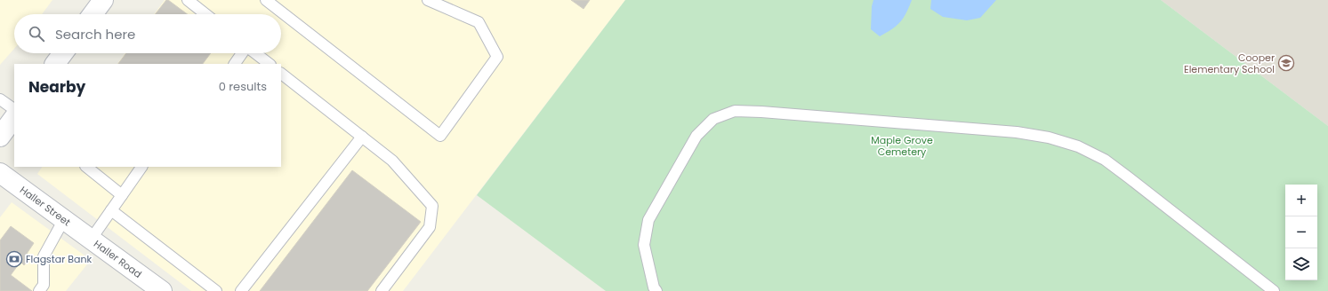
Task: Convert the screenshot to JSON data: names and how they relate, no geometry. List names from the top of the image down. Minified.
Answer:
{"streets":{"street":["Haller Street","Haller Road"]},"crossings":[["Haller Street","Haller Road"]],"parks":["Maple Grove Cemetery"],"places":{"school or university":["Cooper Elementary School"],"bank":["Flagstar Bank"]},"page":{"search":"Search here","heading":["Nearby","0 results"],"map_buttons":["+","−"]}}
